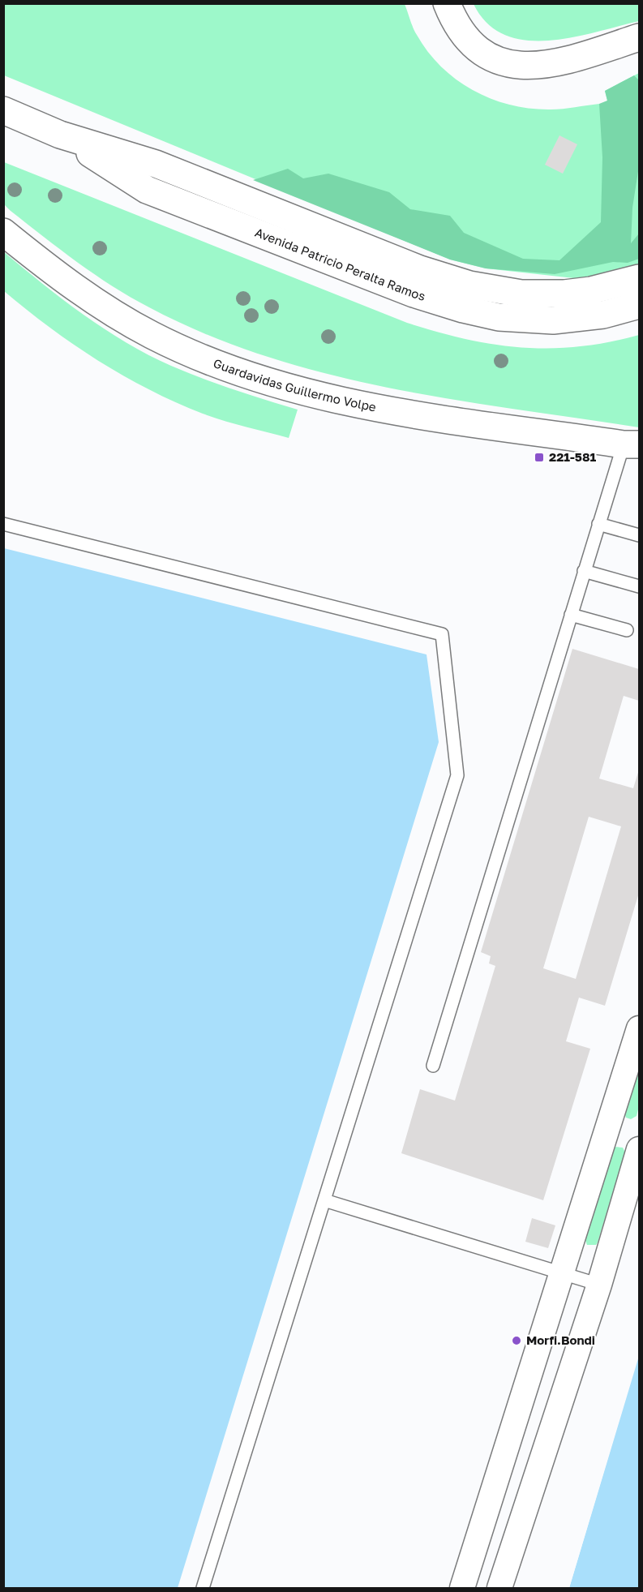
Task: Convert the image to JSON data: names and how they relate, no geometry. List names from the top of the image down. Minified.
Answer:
{"streets":{"main road":["Avenida Patricio Peralta Ramos","Guardavidas Guillermo Volpe"]},"places":{"transit":["221-581"],"other":["Morfi.Bondi"]}}
